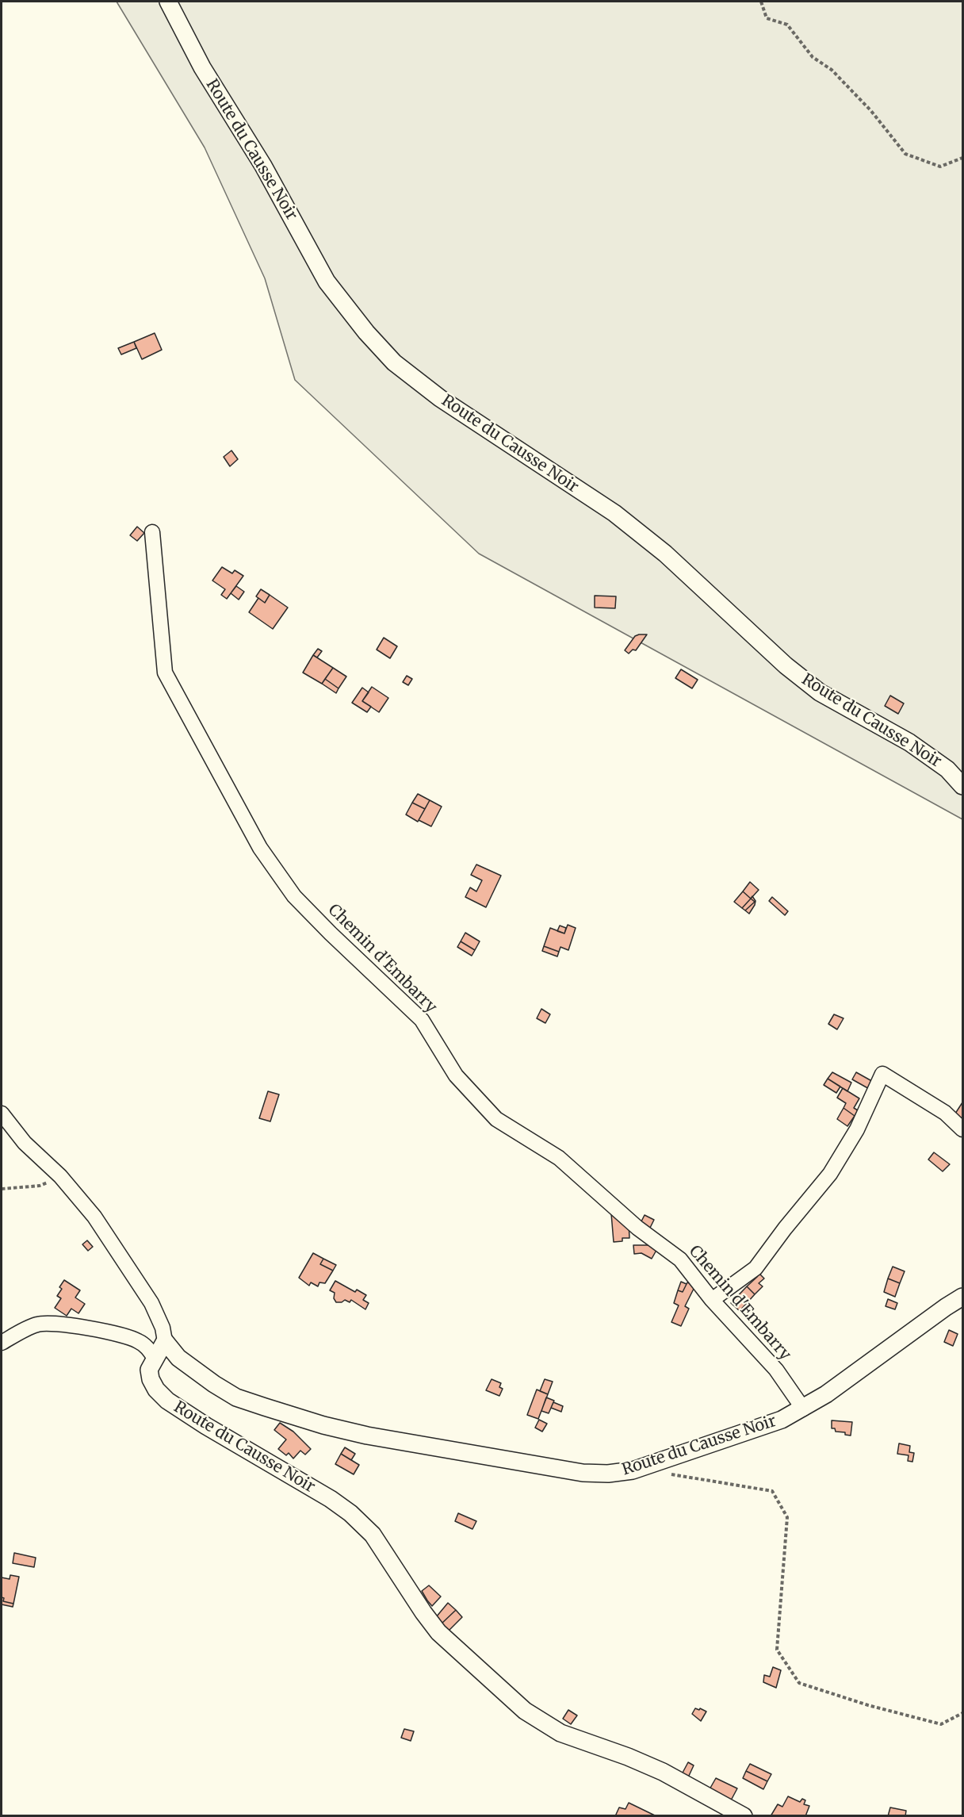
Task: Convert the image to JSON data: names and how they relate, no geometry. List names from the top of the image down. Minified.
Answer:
{"streets":{"street":["Route du Causse Noir","Chemin d'Embarry"]},"crossings":[["Route du Causse Noir","Chemin d'Embarry"]]}
